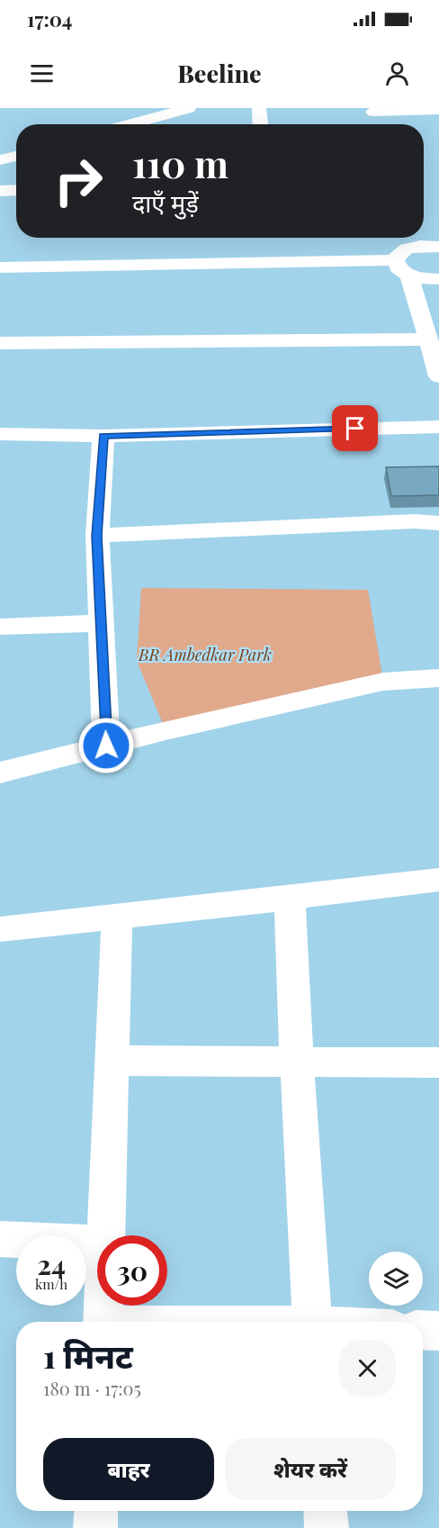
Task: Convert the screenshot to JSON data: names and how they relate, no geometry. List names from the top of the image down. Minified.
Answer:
{"parks":["BR Ambedkar Park"],"page":{"status":"17:04","header":"Beeline","turn":["110 m","दाएँ मुड़ें"],"speed":"24 km/h","limit":"30","heading":["1 मिनट","180 m · 17:05"],"buttons":["बाहर","शेयर करें"]}}
